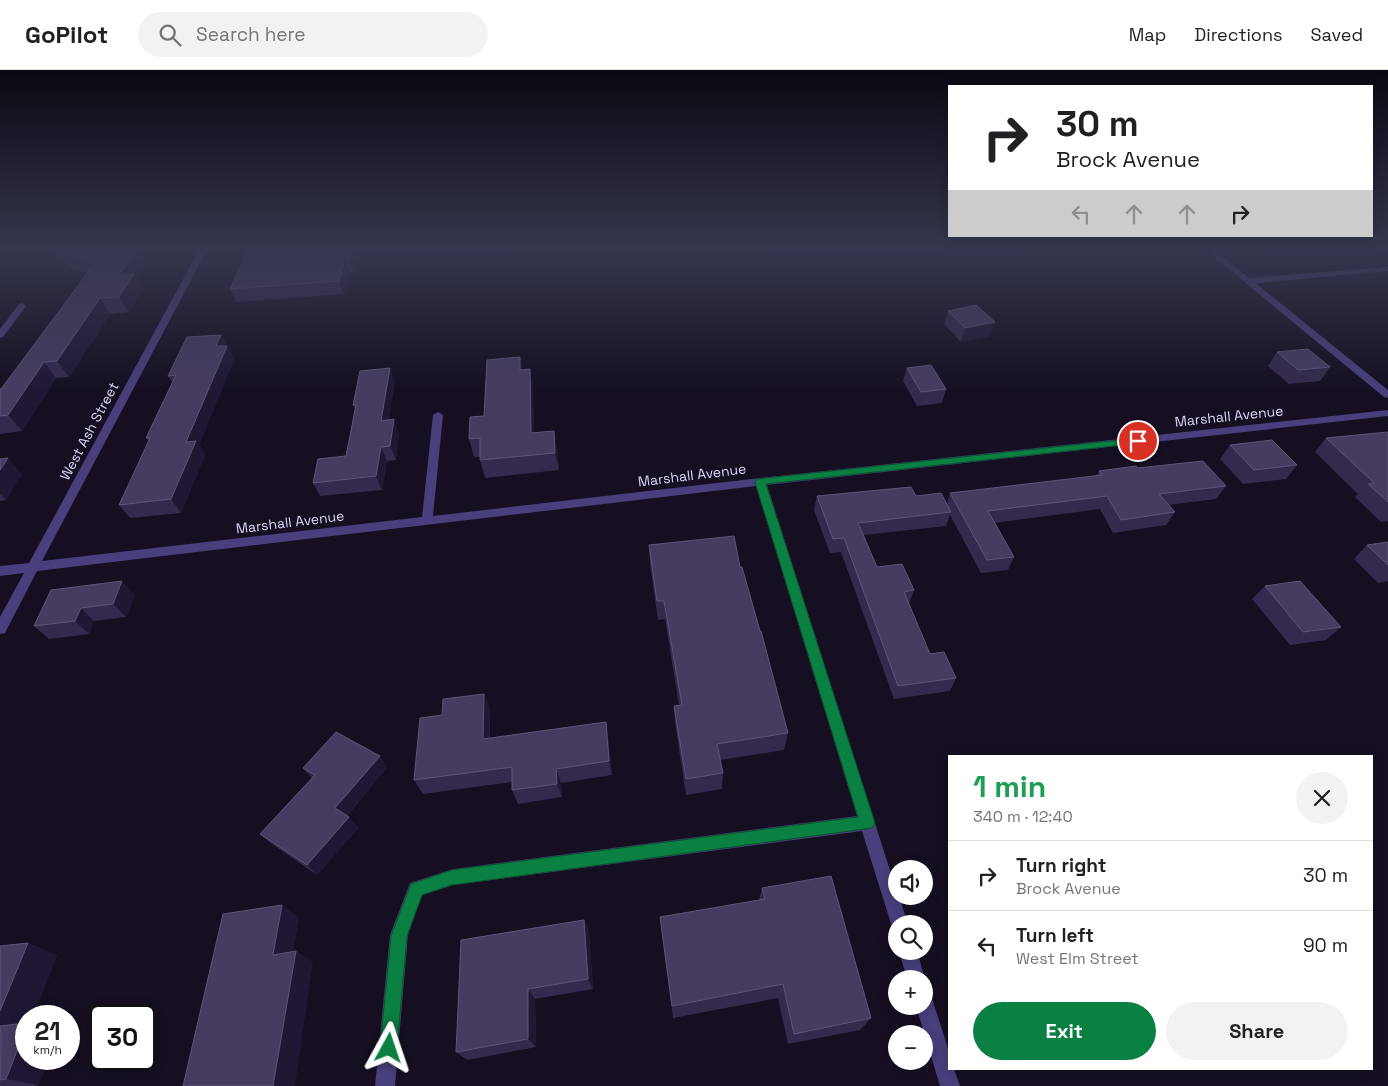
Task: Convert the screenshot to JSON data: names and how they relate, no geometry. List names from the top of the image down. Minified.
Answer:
{"streets":{"street":["Marshall Avenue","West Ash Street"]},"crossings":[["Marshall Avenue","West Ash Street"]],"page":{"header":"GoPilot","search":"Search here","nav":["Map","Directions","Saved"],"turn":["30 m","Brock Avenue"],"heading":["1 min","340 m · 12:40"],"list":[{"name":"Turn right","note":"Brock Avenue","value":"30 m"},{"name":"Turn left","note":"West Elm Street","value":"90 m"}],"map_buttons":["+","−"],"buttons":["Exit","Share"],"speed":"21 km/h","limit":"30"}}
